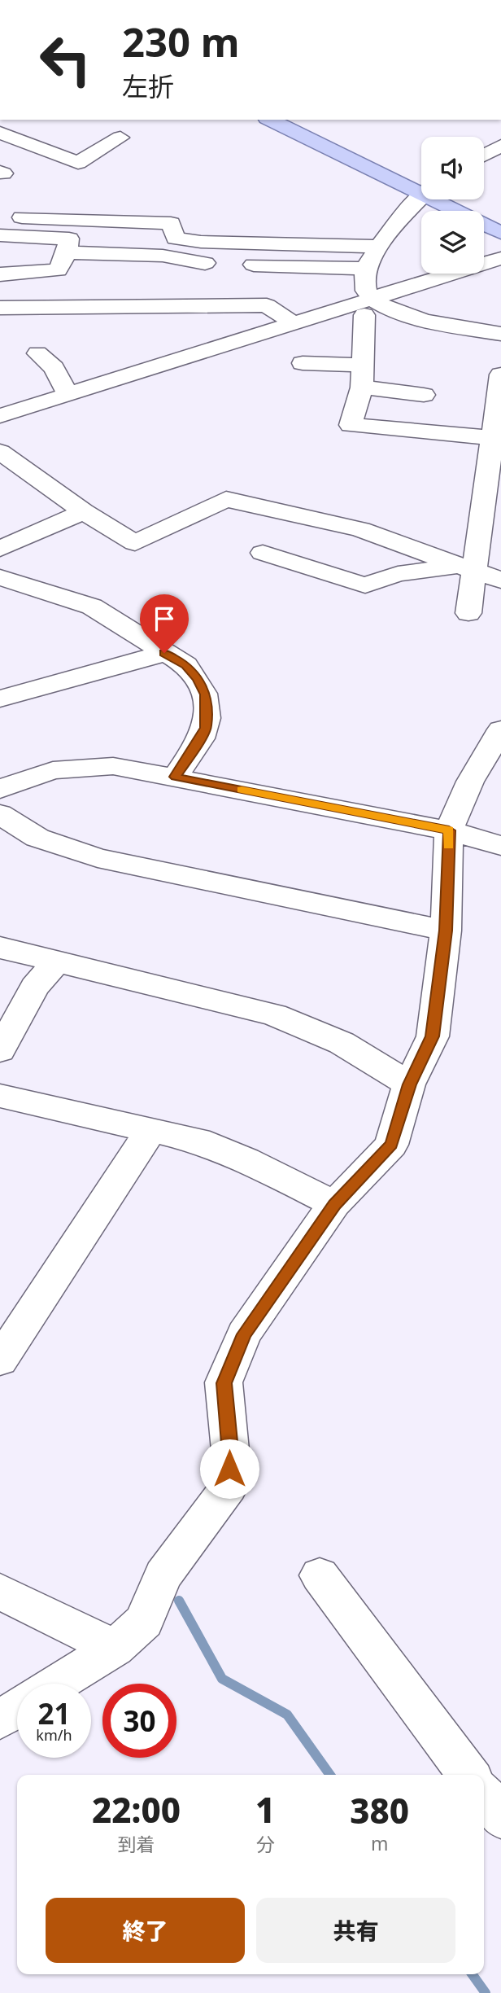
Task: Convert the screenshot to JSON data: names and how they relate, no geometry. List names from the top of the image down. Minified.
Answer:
{"page":{"turn":["230 m","左折"],"speed":"21 km/h","limit":"30","eta":["22:00","到着","1","分","380","m"],"buttons":["終了","共有"]}}
